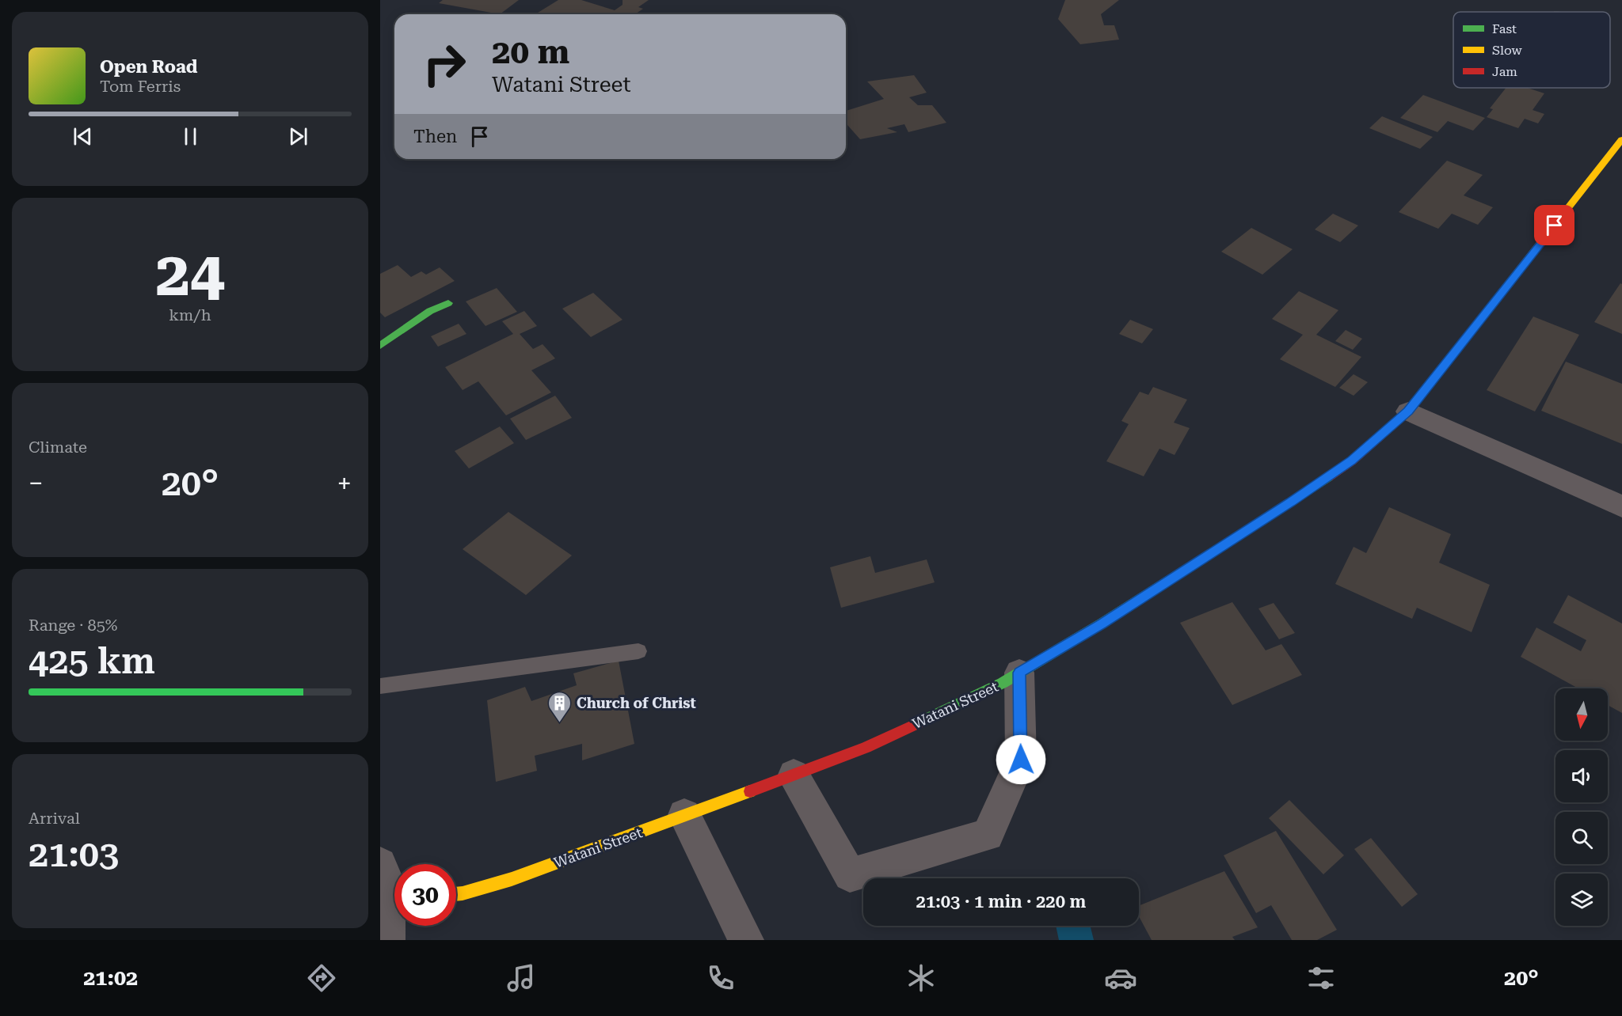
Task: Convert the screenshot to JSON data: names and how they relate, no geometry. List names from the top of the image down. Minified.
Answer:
{"streets":{"street":["Watani Street"]},"places":{"building":["Church of Christ"]},"legend":["Fast","Slow","Jam"],"north":"bottom","page":{"turn":["20 m","Watani Street"],"song":["Open Road","Tom Ferris"],"then":"Then","tile":[["24","km/h"],"Climate",["Range · 85%","425 km"],["Arrival","21:03"]],"heat":["−","20°","+"],"limit":"30","trip":"21:03 · 1 min · 220 m","tabs":["21:02","20°"]}}
